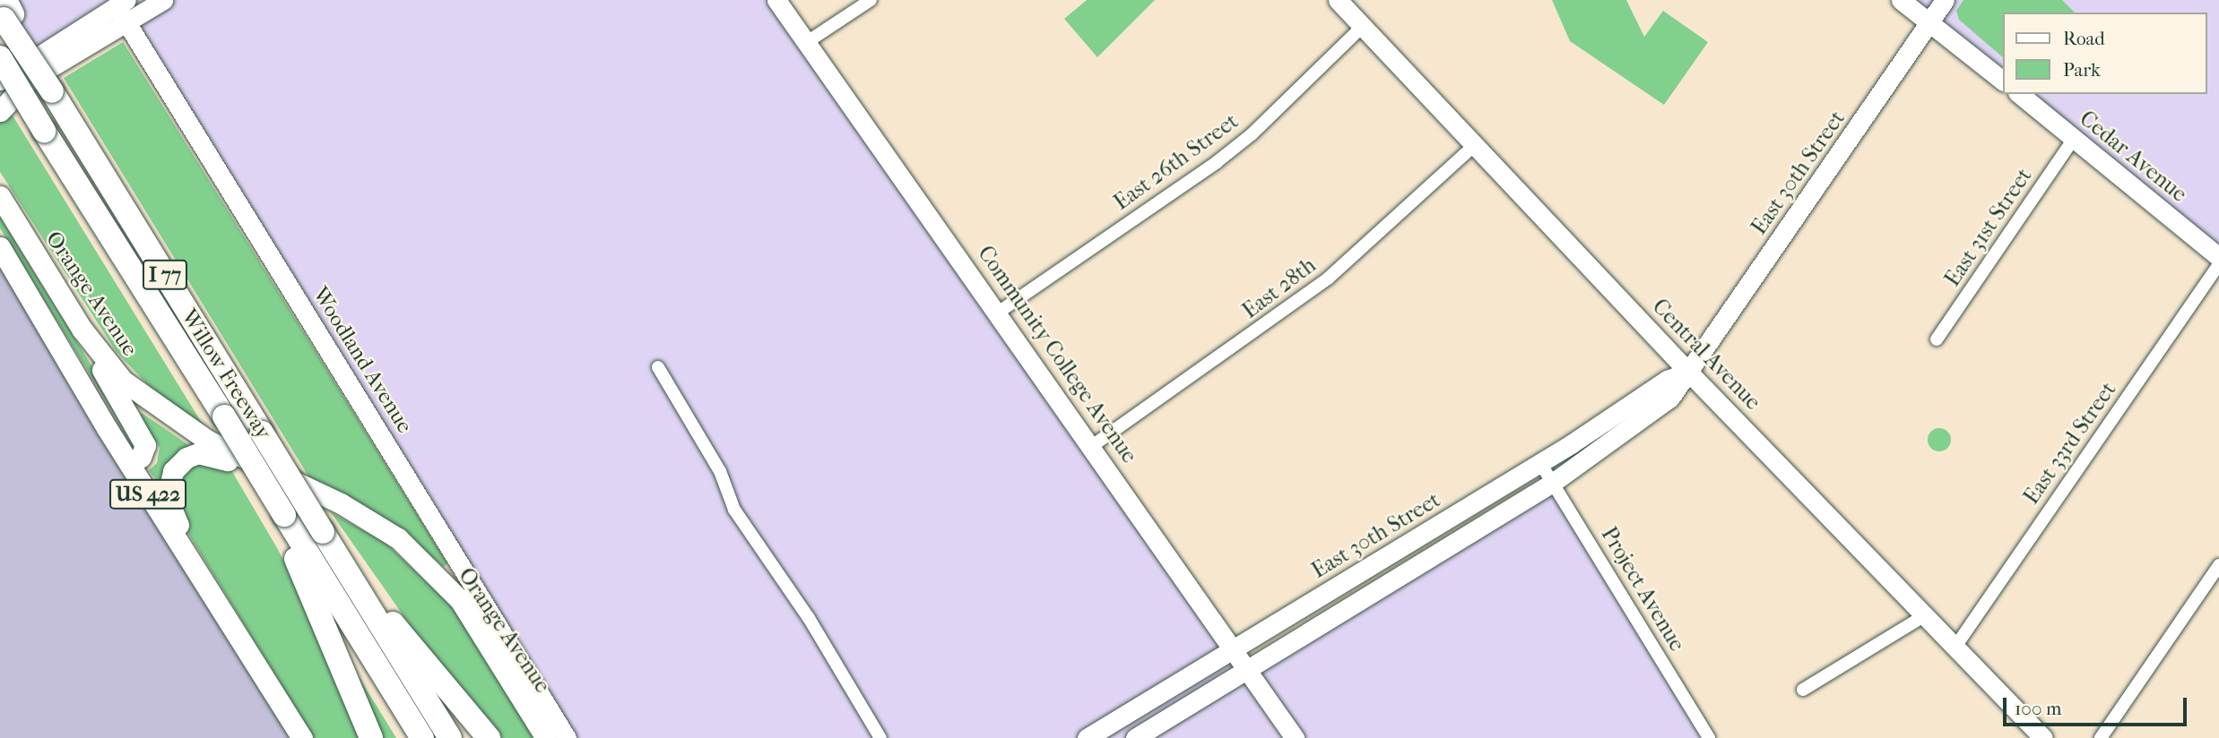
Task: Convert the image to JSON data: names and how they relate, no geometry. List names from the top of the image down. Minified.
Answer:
{"streets":{"highway":["I 77","Willow Freeway"],"main road":["Orange Avenue","US 422"],"street":["Cedar Avenue","East 26th Street","East 30th Street","East 31st Street","East 28th","Community College Avenue","Central Avenue","Woodland Avenue","East 33rd Street","Project Avenue"]},"crossings":[["Cedar Avenue","East 31st Street"],["East 26th Street","Community College Avenue"],["East 26th Street","Central Avenue"],["East 30th Street","Community College Avenue"],["East 30th Street","Central Avenue"],["East 30th Street","Project Avenue"],["East 28th","Community College Avenue"],["East 28th","Central Avenue"],["Central Avenue","East 33rd Street"]],"legend":["Road","Park"],"scale_bar":"100 m"}
